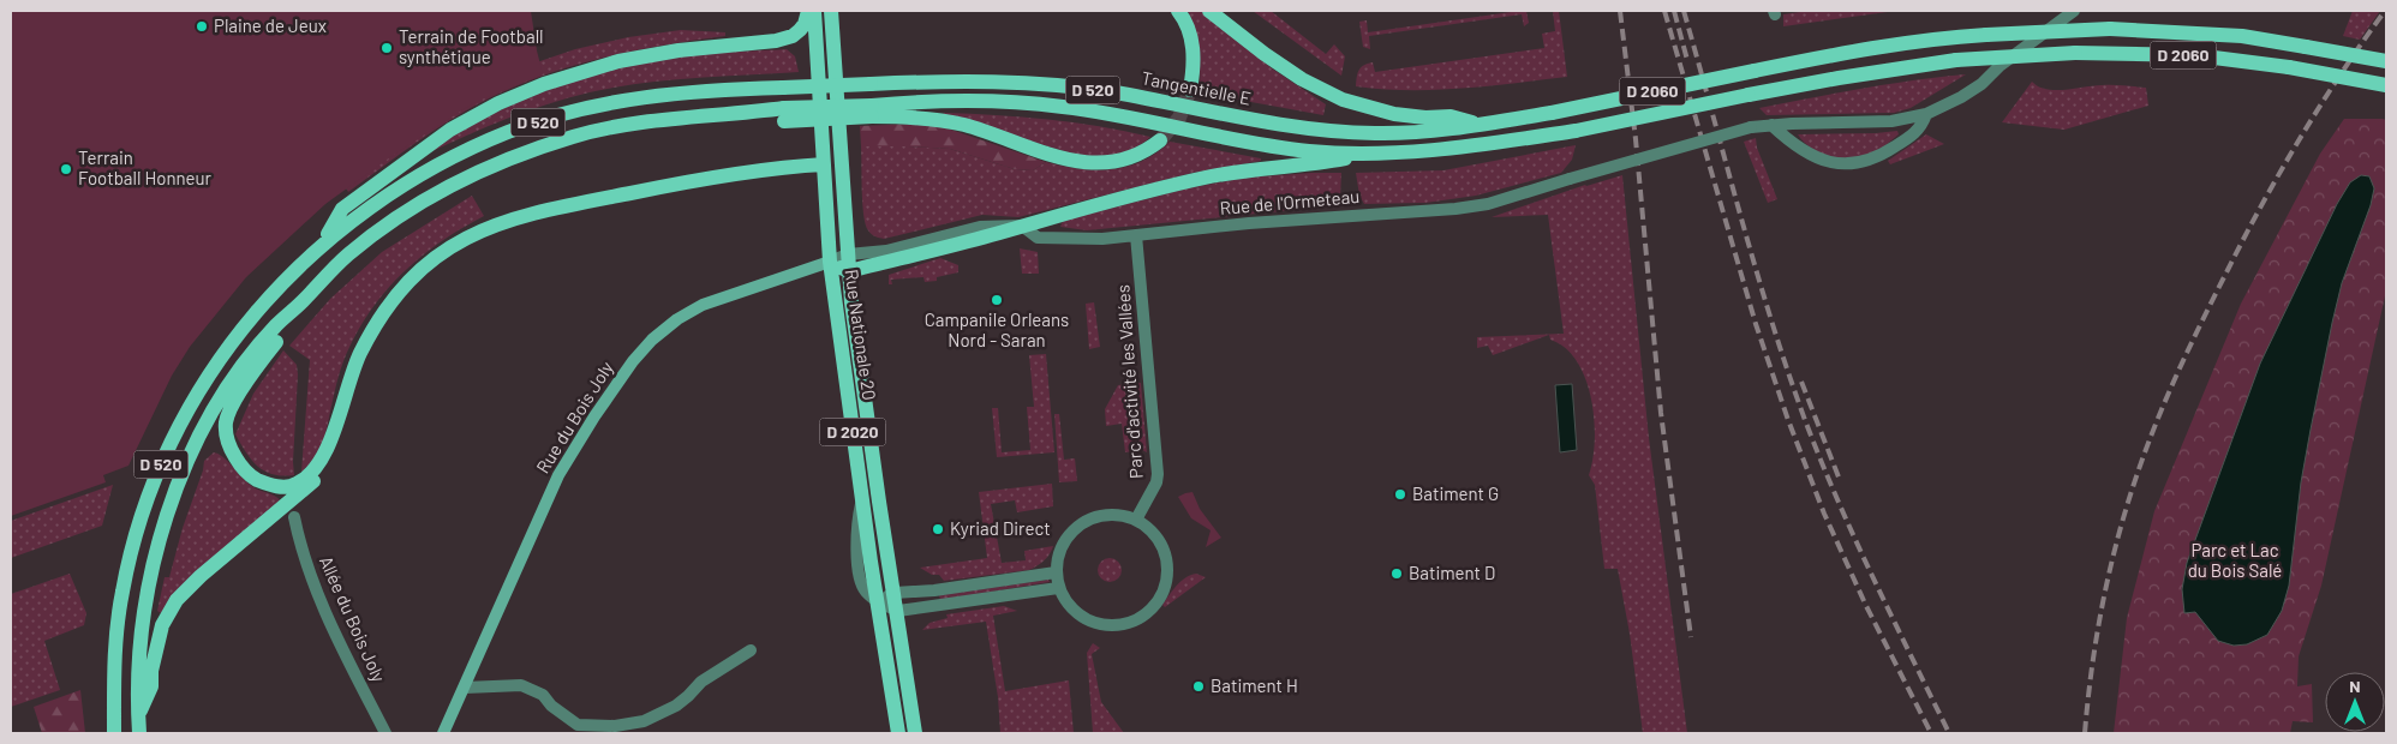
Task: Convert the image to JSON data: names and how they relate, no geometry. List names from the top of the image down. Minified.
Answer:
{"streets":{"main road":["D 2060","Tangentielle E","D 520","Rue Nationale 20","D 2020"],"street":["Rue de l'Ormeteau","Parc d'activité les Vallées","Rue du Bois Joly","Allée du Bois Joly"]},"crossings":[["D 2060","Tangentielle E"],["D 2060","D 520"],["Tangentielle E","D 520"],["Rue de l'Ormeteau","Parc d'activité les Vallées"],["Rue Nationale 20","Rue du Bois Joly"],["Rue Nationale 20","D 2020"]],"parks":["Parc et Lac du Bois Salé"],"places":["Plaine de Jeux","Terrain de Football synthétique","Terrain Football Honneur","Campanile Orleans Nord - Saran","Batiment G","Kyriad Direct","Batiment D","Batiment H"],"north":"top"}
